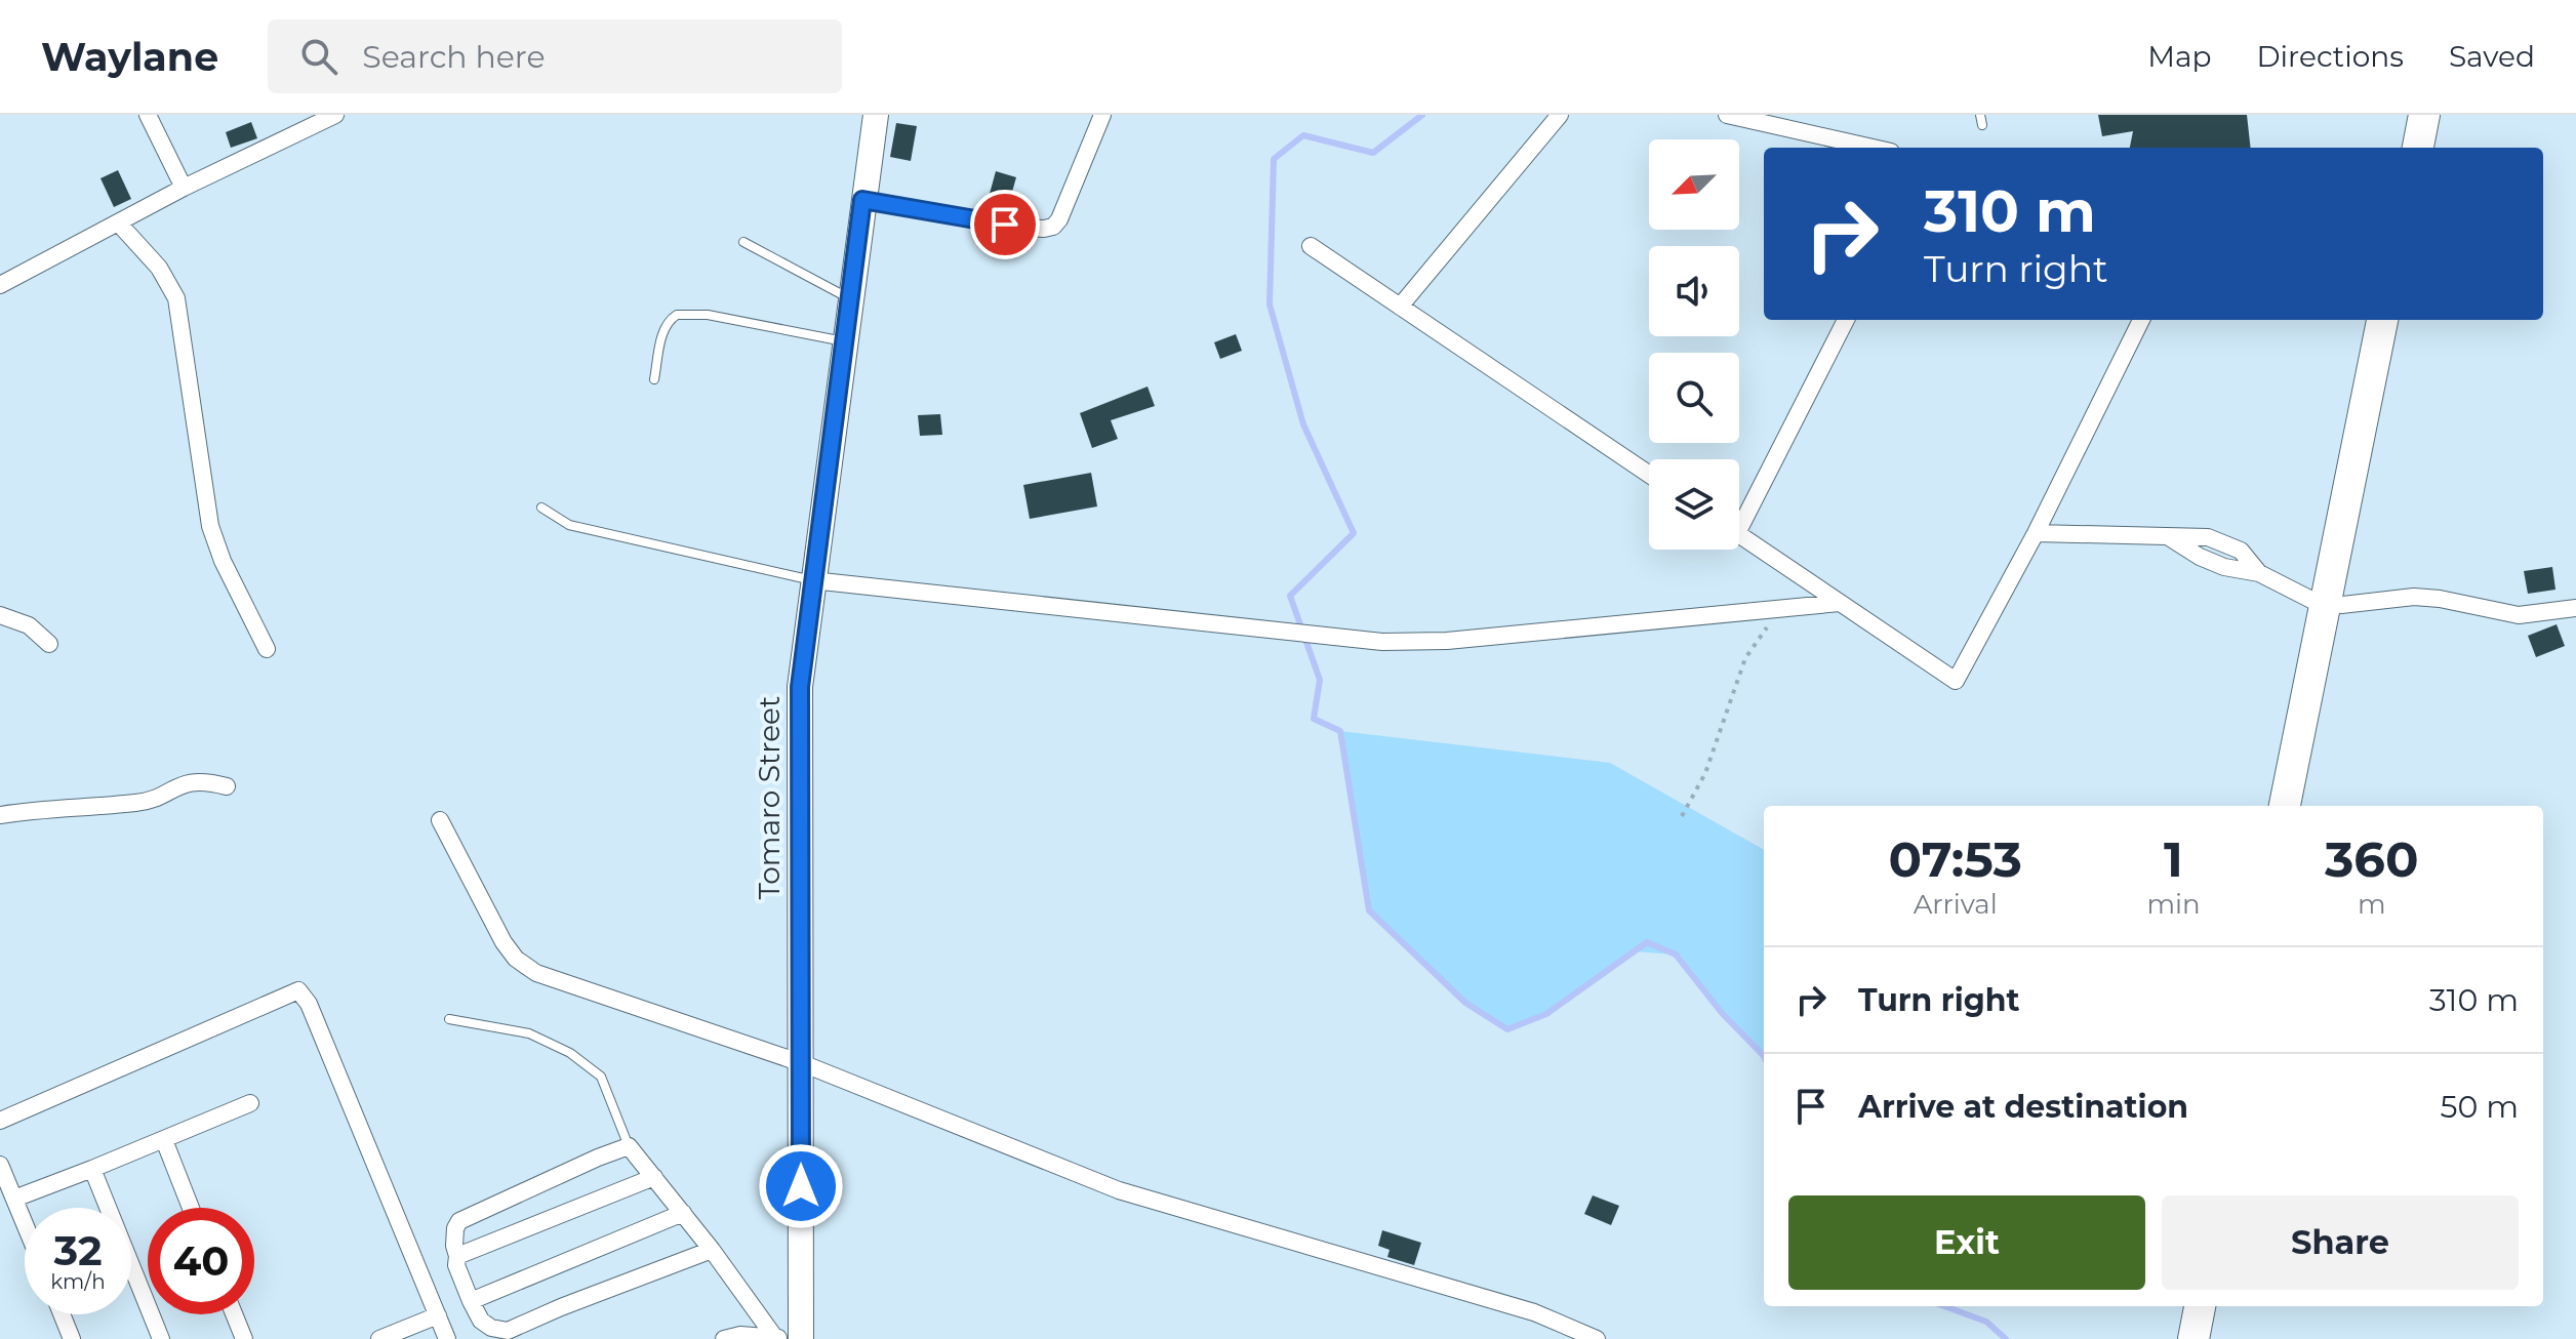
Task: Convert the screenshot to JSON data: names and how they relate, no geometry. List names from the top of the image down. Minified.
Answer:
{"streets":{"street":["Tomaro Street"]},"north":"bottom left","page":{"header":"Waylane","search":"Search here","nav":["Map","Directions","Saved"],"turn":["310 m","Turn right"],"eta":["07:53","Arrival","1","min","360","m"],"list":[{"name":"Turn right","value":"310 m"},{"name":"Arrive at destination","value":"50 m"}],"buttons":["Exit","Share"],"speed":"32 km/h","limit":"40"}}
